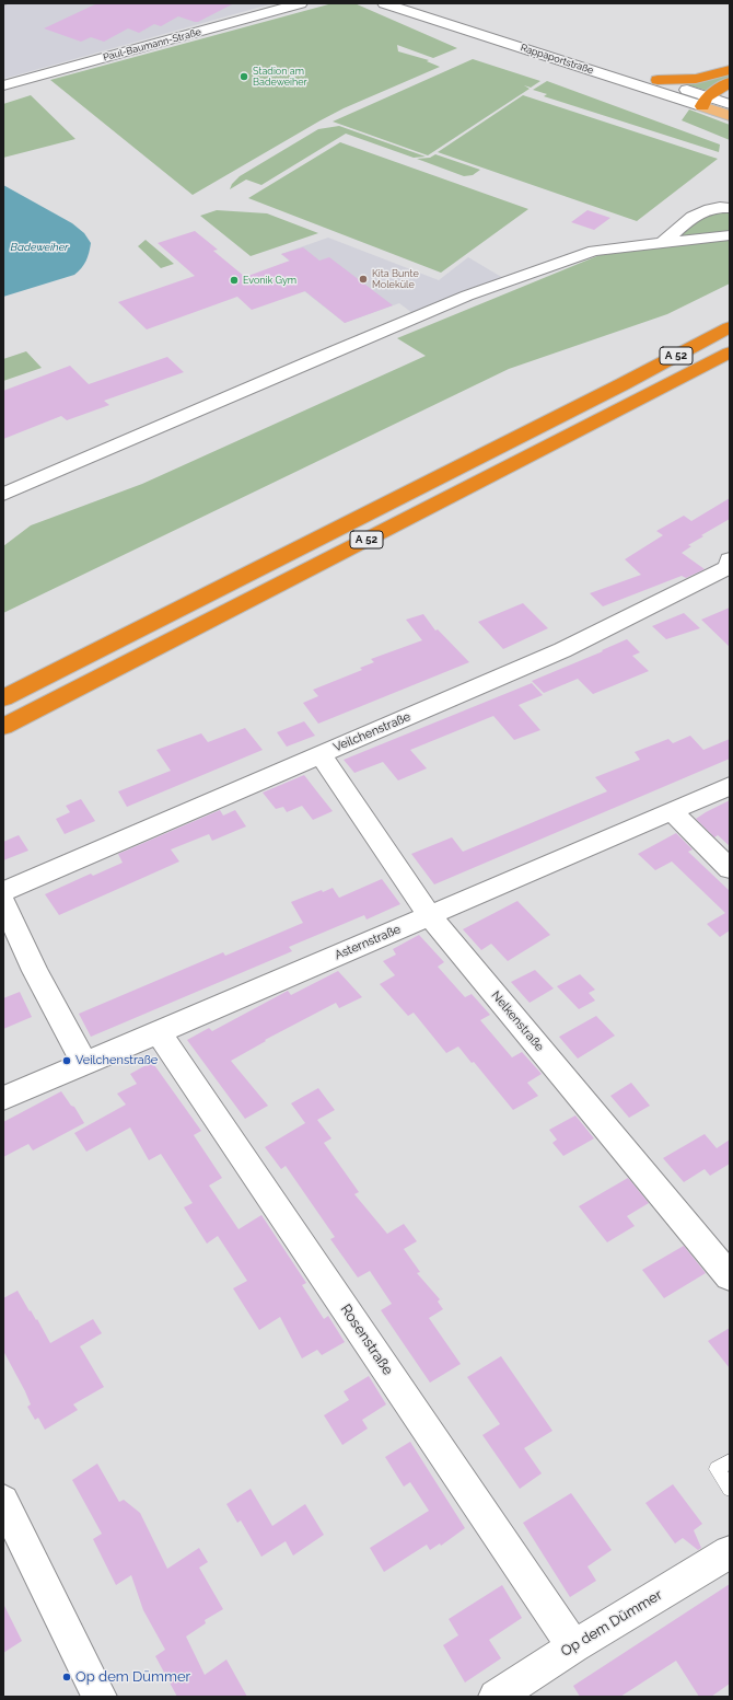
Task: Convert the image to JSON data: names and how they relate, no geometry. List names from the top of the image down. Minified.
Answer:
{"streets":{"highway":["A 52"],"main road":["Rappaportstraße"],"street":["Paul-Baumann-Straße","Veilchenstraße","Asternstraße","Nelkenstraße","Rosenstraße","Op dem Dümmer"]},"crossings":[["Veilchenstraße","Nelkenstraße"],["Asternstraße","Nelkenstraße"],["Asternstraße","Rosenstraße"],["Rosenstraße","Op dem Dümmer"]],"water":["Badeweiher"],"places":["Stadion am Badeweiher","Kita Bunte Moleküle","Evonik Gym","Veilchenstraße","Op dem Dümmer"]}
